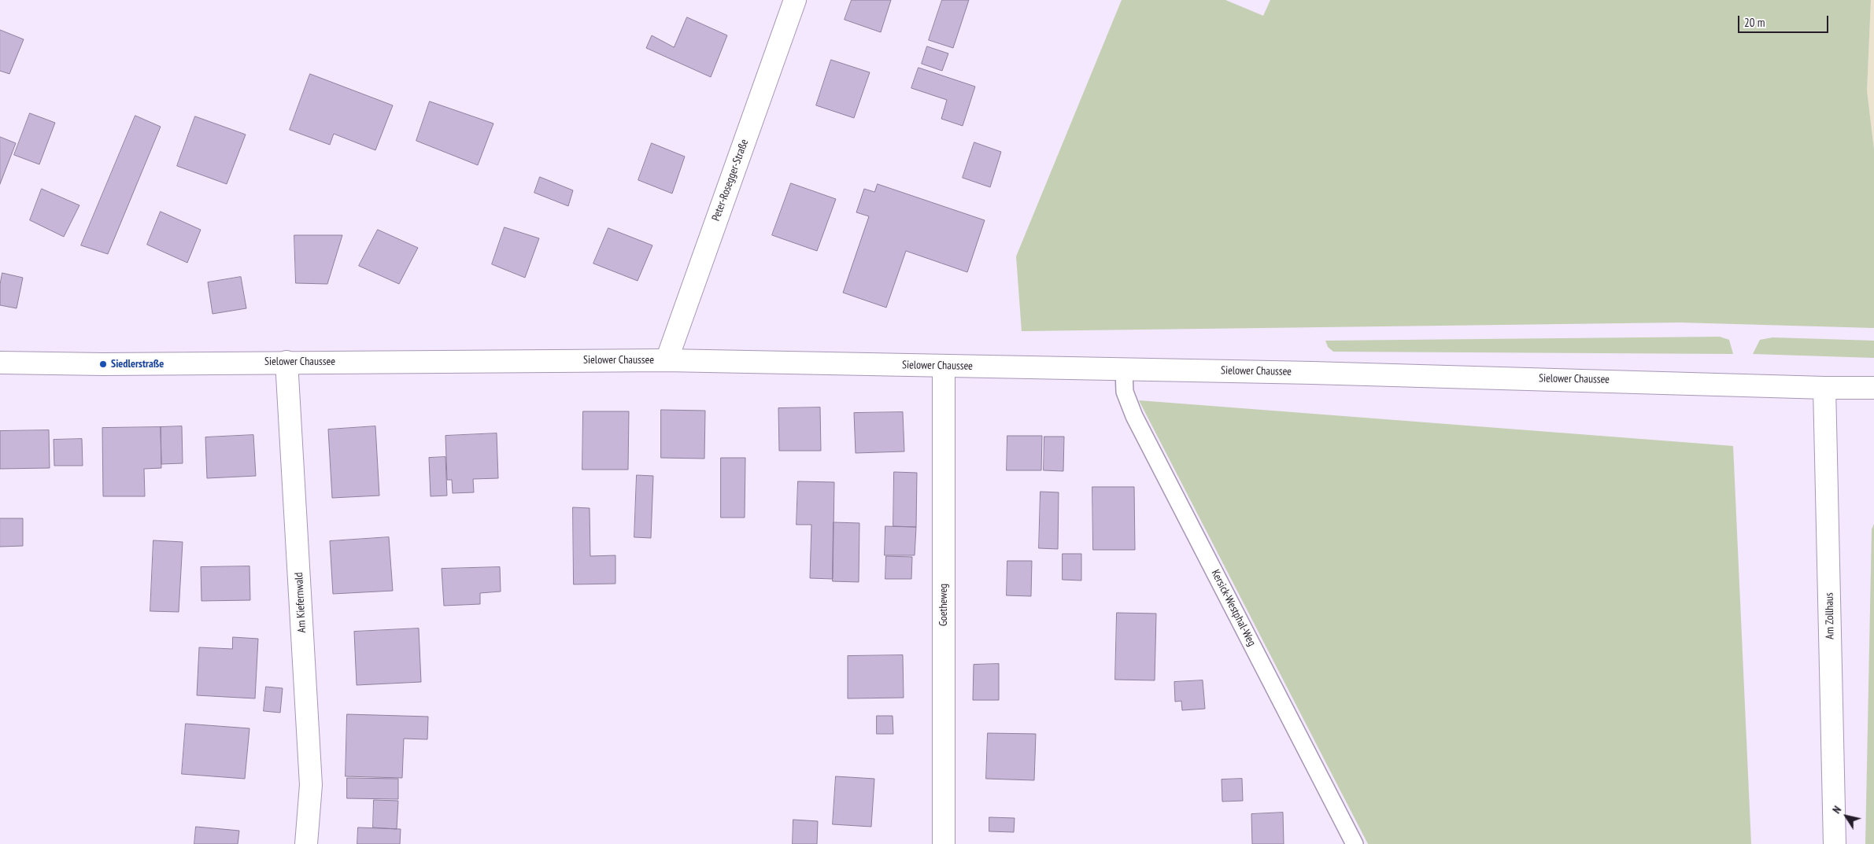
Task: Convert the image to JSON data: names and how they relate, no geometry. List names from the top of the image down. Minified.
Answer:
{"streets":{"main road":["Peter-Rosegger-Straße","Sielower Chaussee","Am Kiefernwald","Goetheweg","Am Zollhaus"],"lane":["Kersick-Westphal-Weg"]},"crossings":[["Peter-Rosegger-Straße","Sielower Chaussee"],["Sielower Chaussee","Am Kiefernwald"],["Sielower Chaussee","Goetheweg"],["Sielower Chaussee","Kersick-Westphal-Weg"],["Sielower Chaussee","Am Zollhaus"]],"places":["Siedlerstraße"],"scale_bar":"20 m","north":"top left"}
